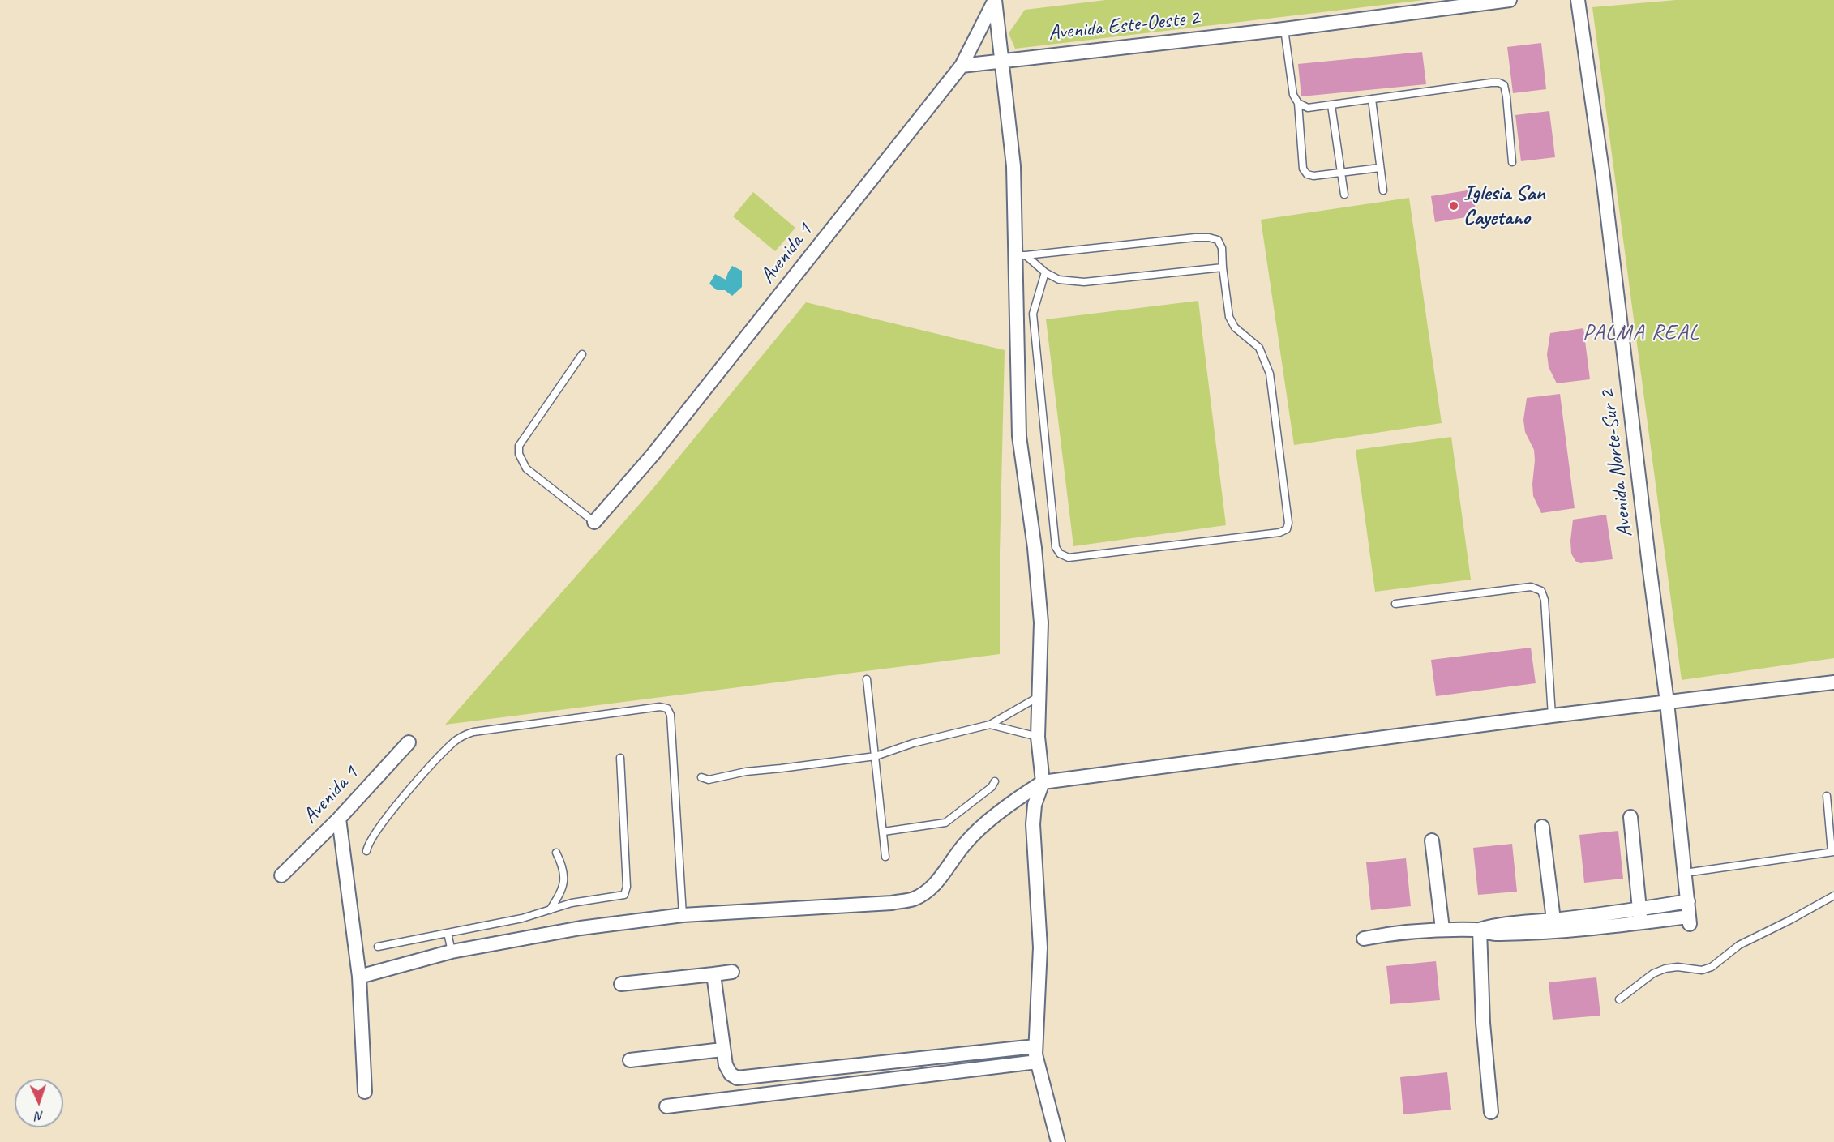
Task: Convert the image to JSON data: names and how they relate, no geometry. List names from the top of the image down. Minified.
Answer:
{"streets":{"street":["Avenida Este-Oeste 2","Avenida 1","Avenida Norte-Sur 2"]},"crossings":[["Avenida Este-Oeste 2","Avenida 1"]],"districts":["PALMA REAL"],"places":["Iglesia San Cayetano"],"north":"bottom"}
